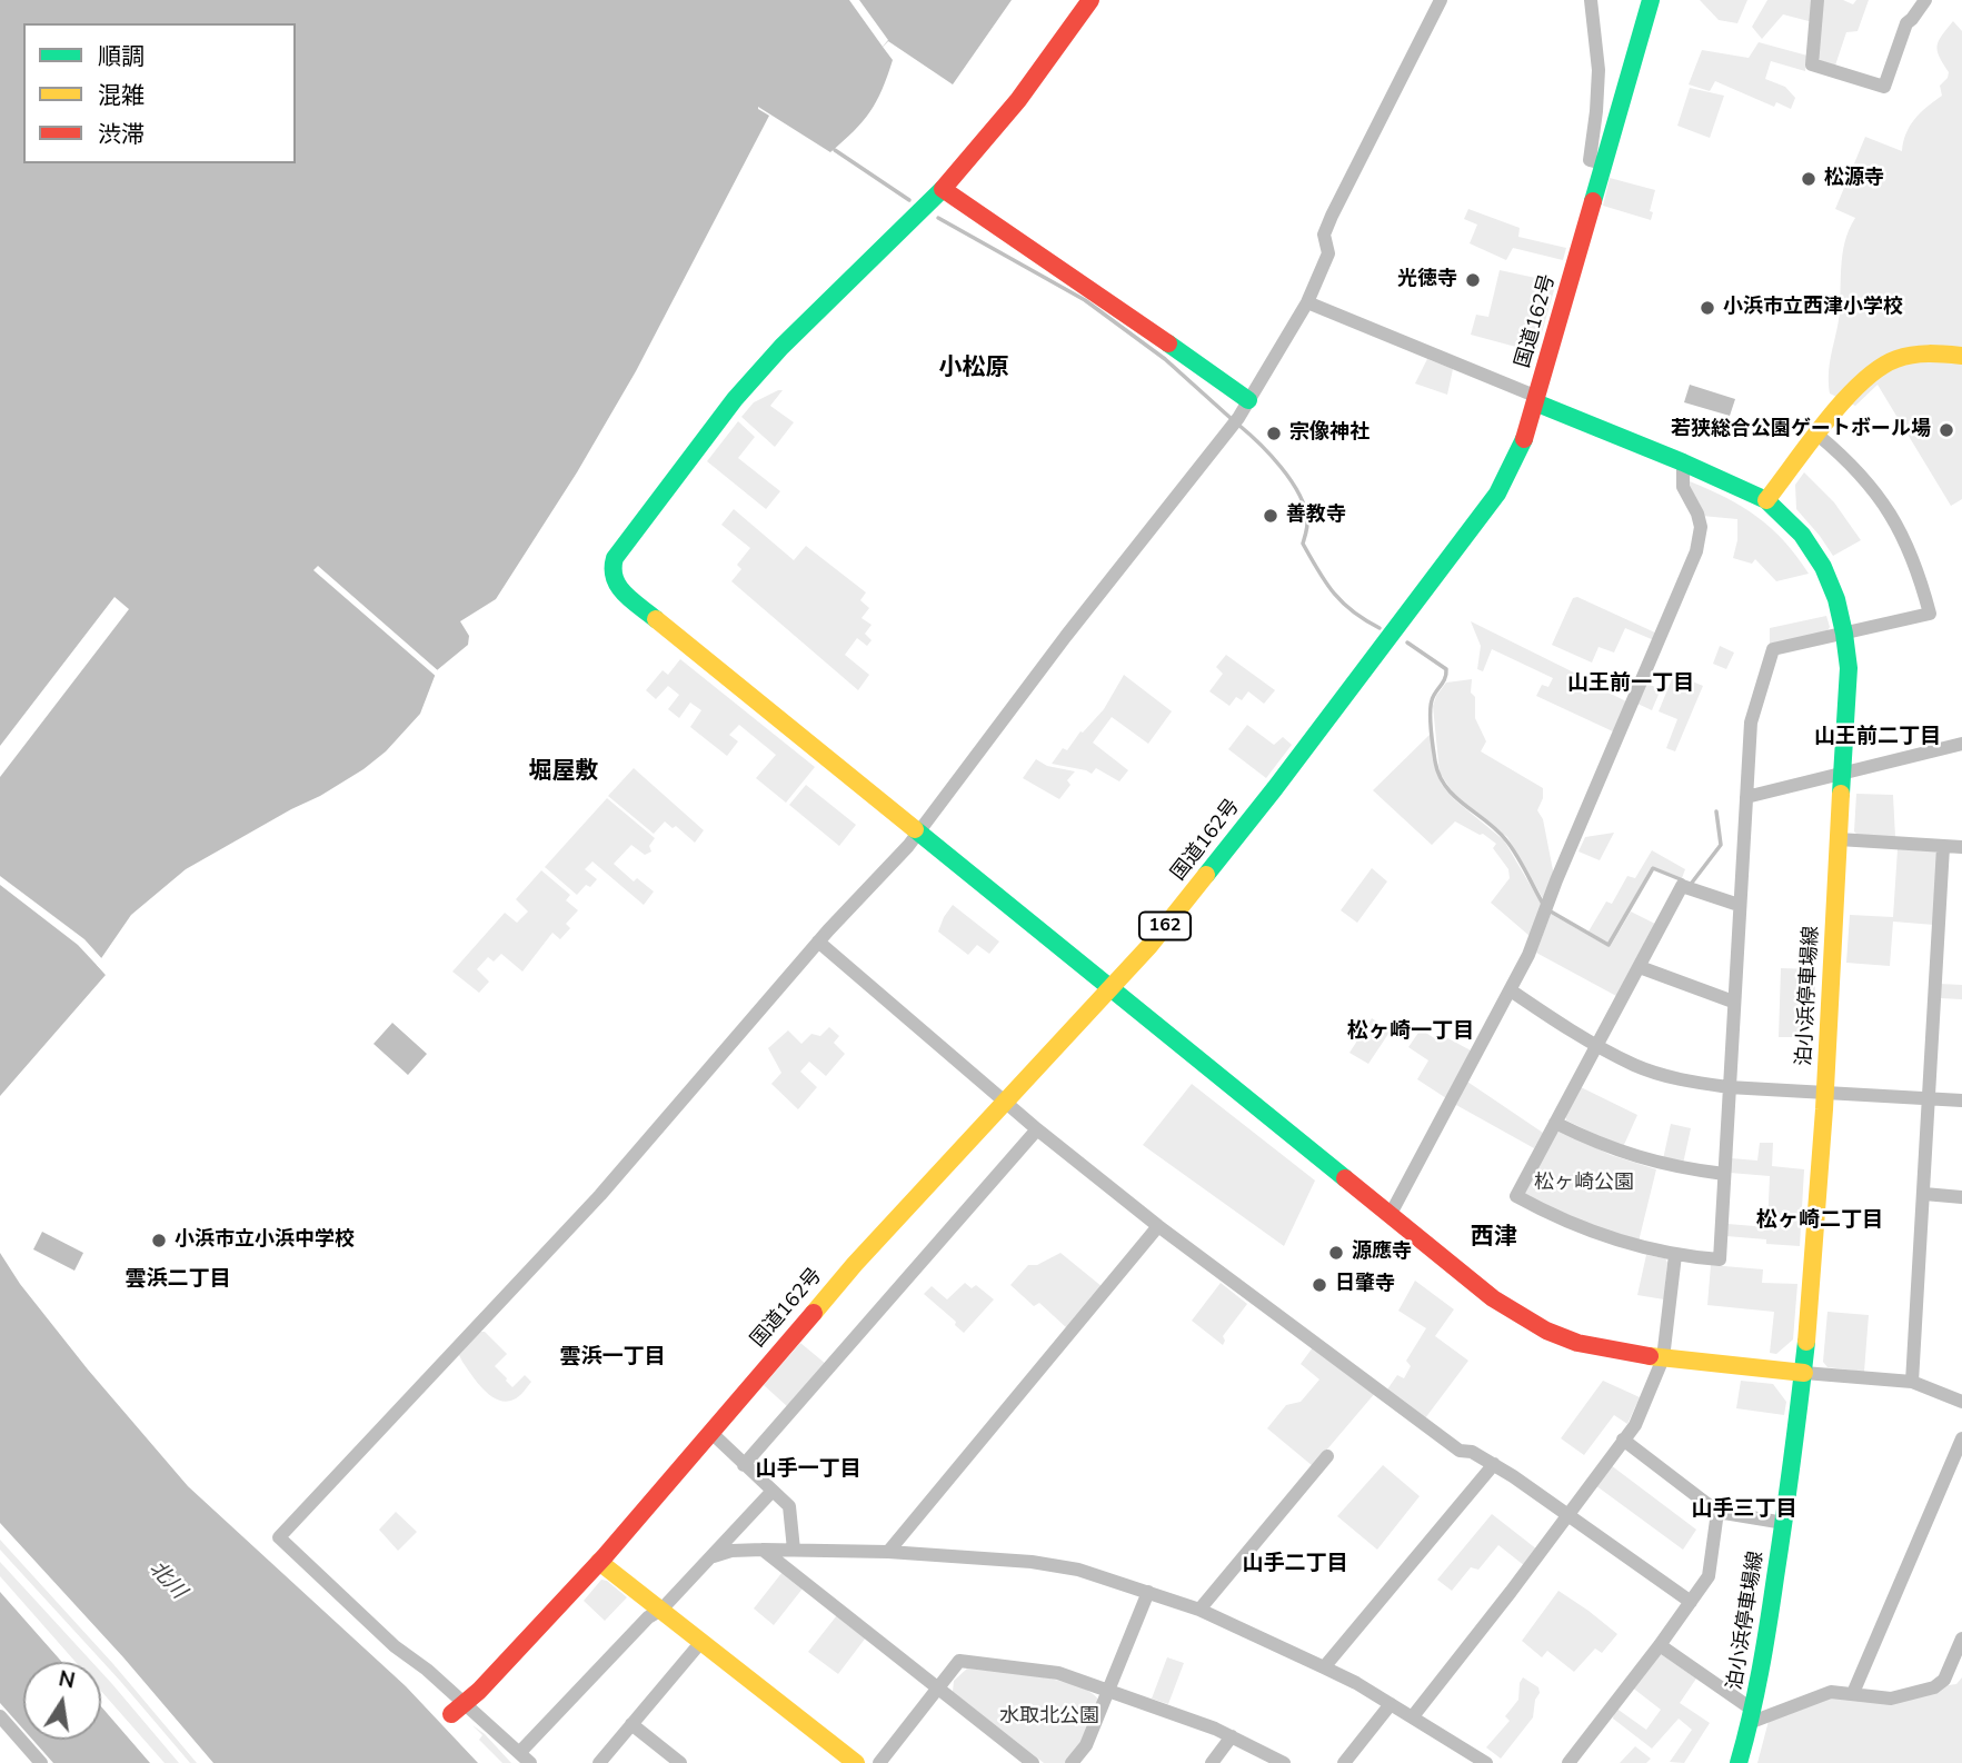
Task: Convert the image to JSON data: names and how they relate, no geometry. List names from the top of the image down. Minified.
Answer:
{"streets":{"main road":["国道162号","162","泊小浜停車場線"]},"crossings":[["国道162号","泊小浜停車場線"]],"districts":["小松原","山王前一丁目","山王前二丁目","堀屋敷","松ヶ崎一丁目","松ヶ崎二丁目","西津","雲浜二丁目","雲浜一丁目","山手一丁目","山手三丁目","山手二丁目"],"water":["北川"],"parks":["松ヶ崎公園","水取北公園"],"places":["松源寺","光徳寺","小浜市立西津小学校","若狭総合公園ゲートボール場","宗像神社","善教寺","小浜市立小浜中学校","源應寺","日肇寺"],"legend":["順調","混雑","渋滞"],"north":"top"}
